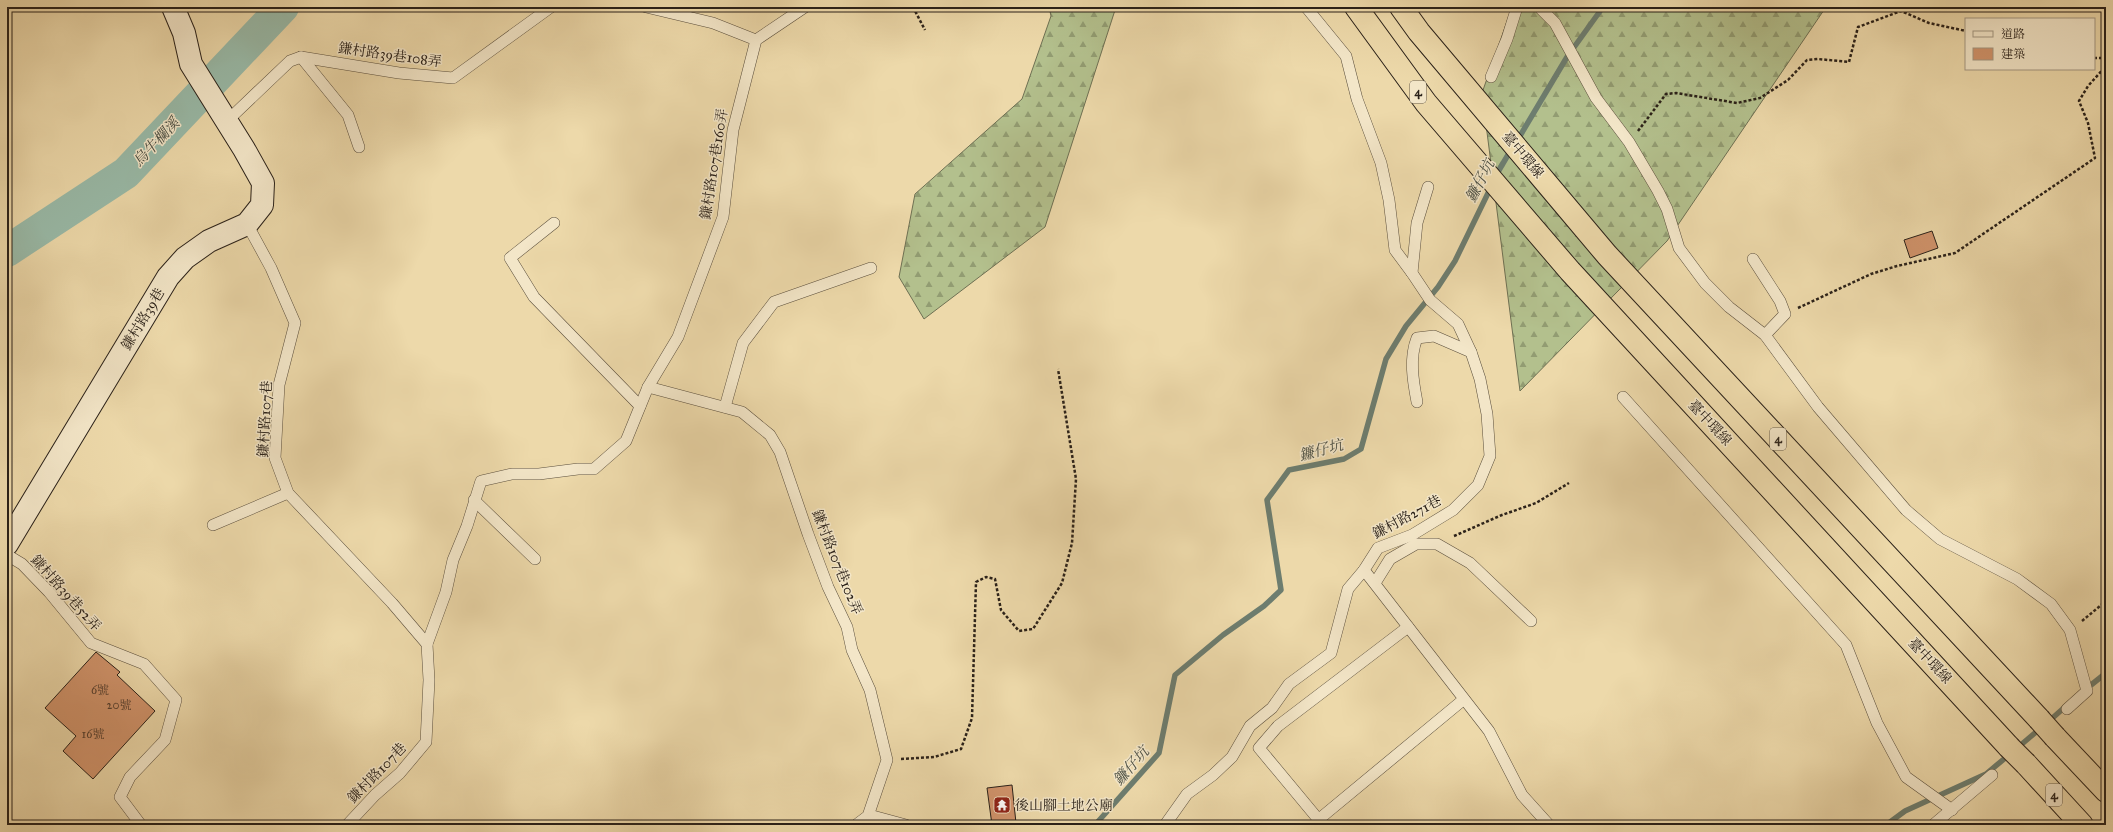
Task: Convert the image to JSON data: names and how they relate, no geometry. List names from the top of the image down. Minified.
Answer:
{"streets":{"highway":["4","臺中環線"],"street":["鎌村路39巷"],"lane":["鎌村路39巷108弄","鎌村路107巷160弄","鎌村路107巷","鎌村路271巷","鎌村路107巷102弄","鎌村路39巷52弄"]},"crossings":[["鎌村路107巷160弄","鎌村路107巷"],["鎌村路107巷160弄","鎌村路107巷102弄"],["鎌村路39巷","鎌村路107巷"],["鎌村路107巷","鎌村路107巷102弄"]],"water":["烏牛欄溪","鐮仔坑"],"places":{"temple":["後山腳土地公廟"]},"house_numbers":["6號","20號","16號"],"legend":["道路","建築"]}
